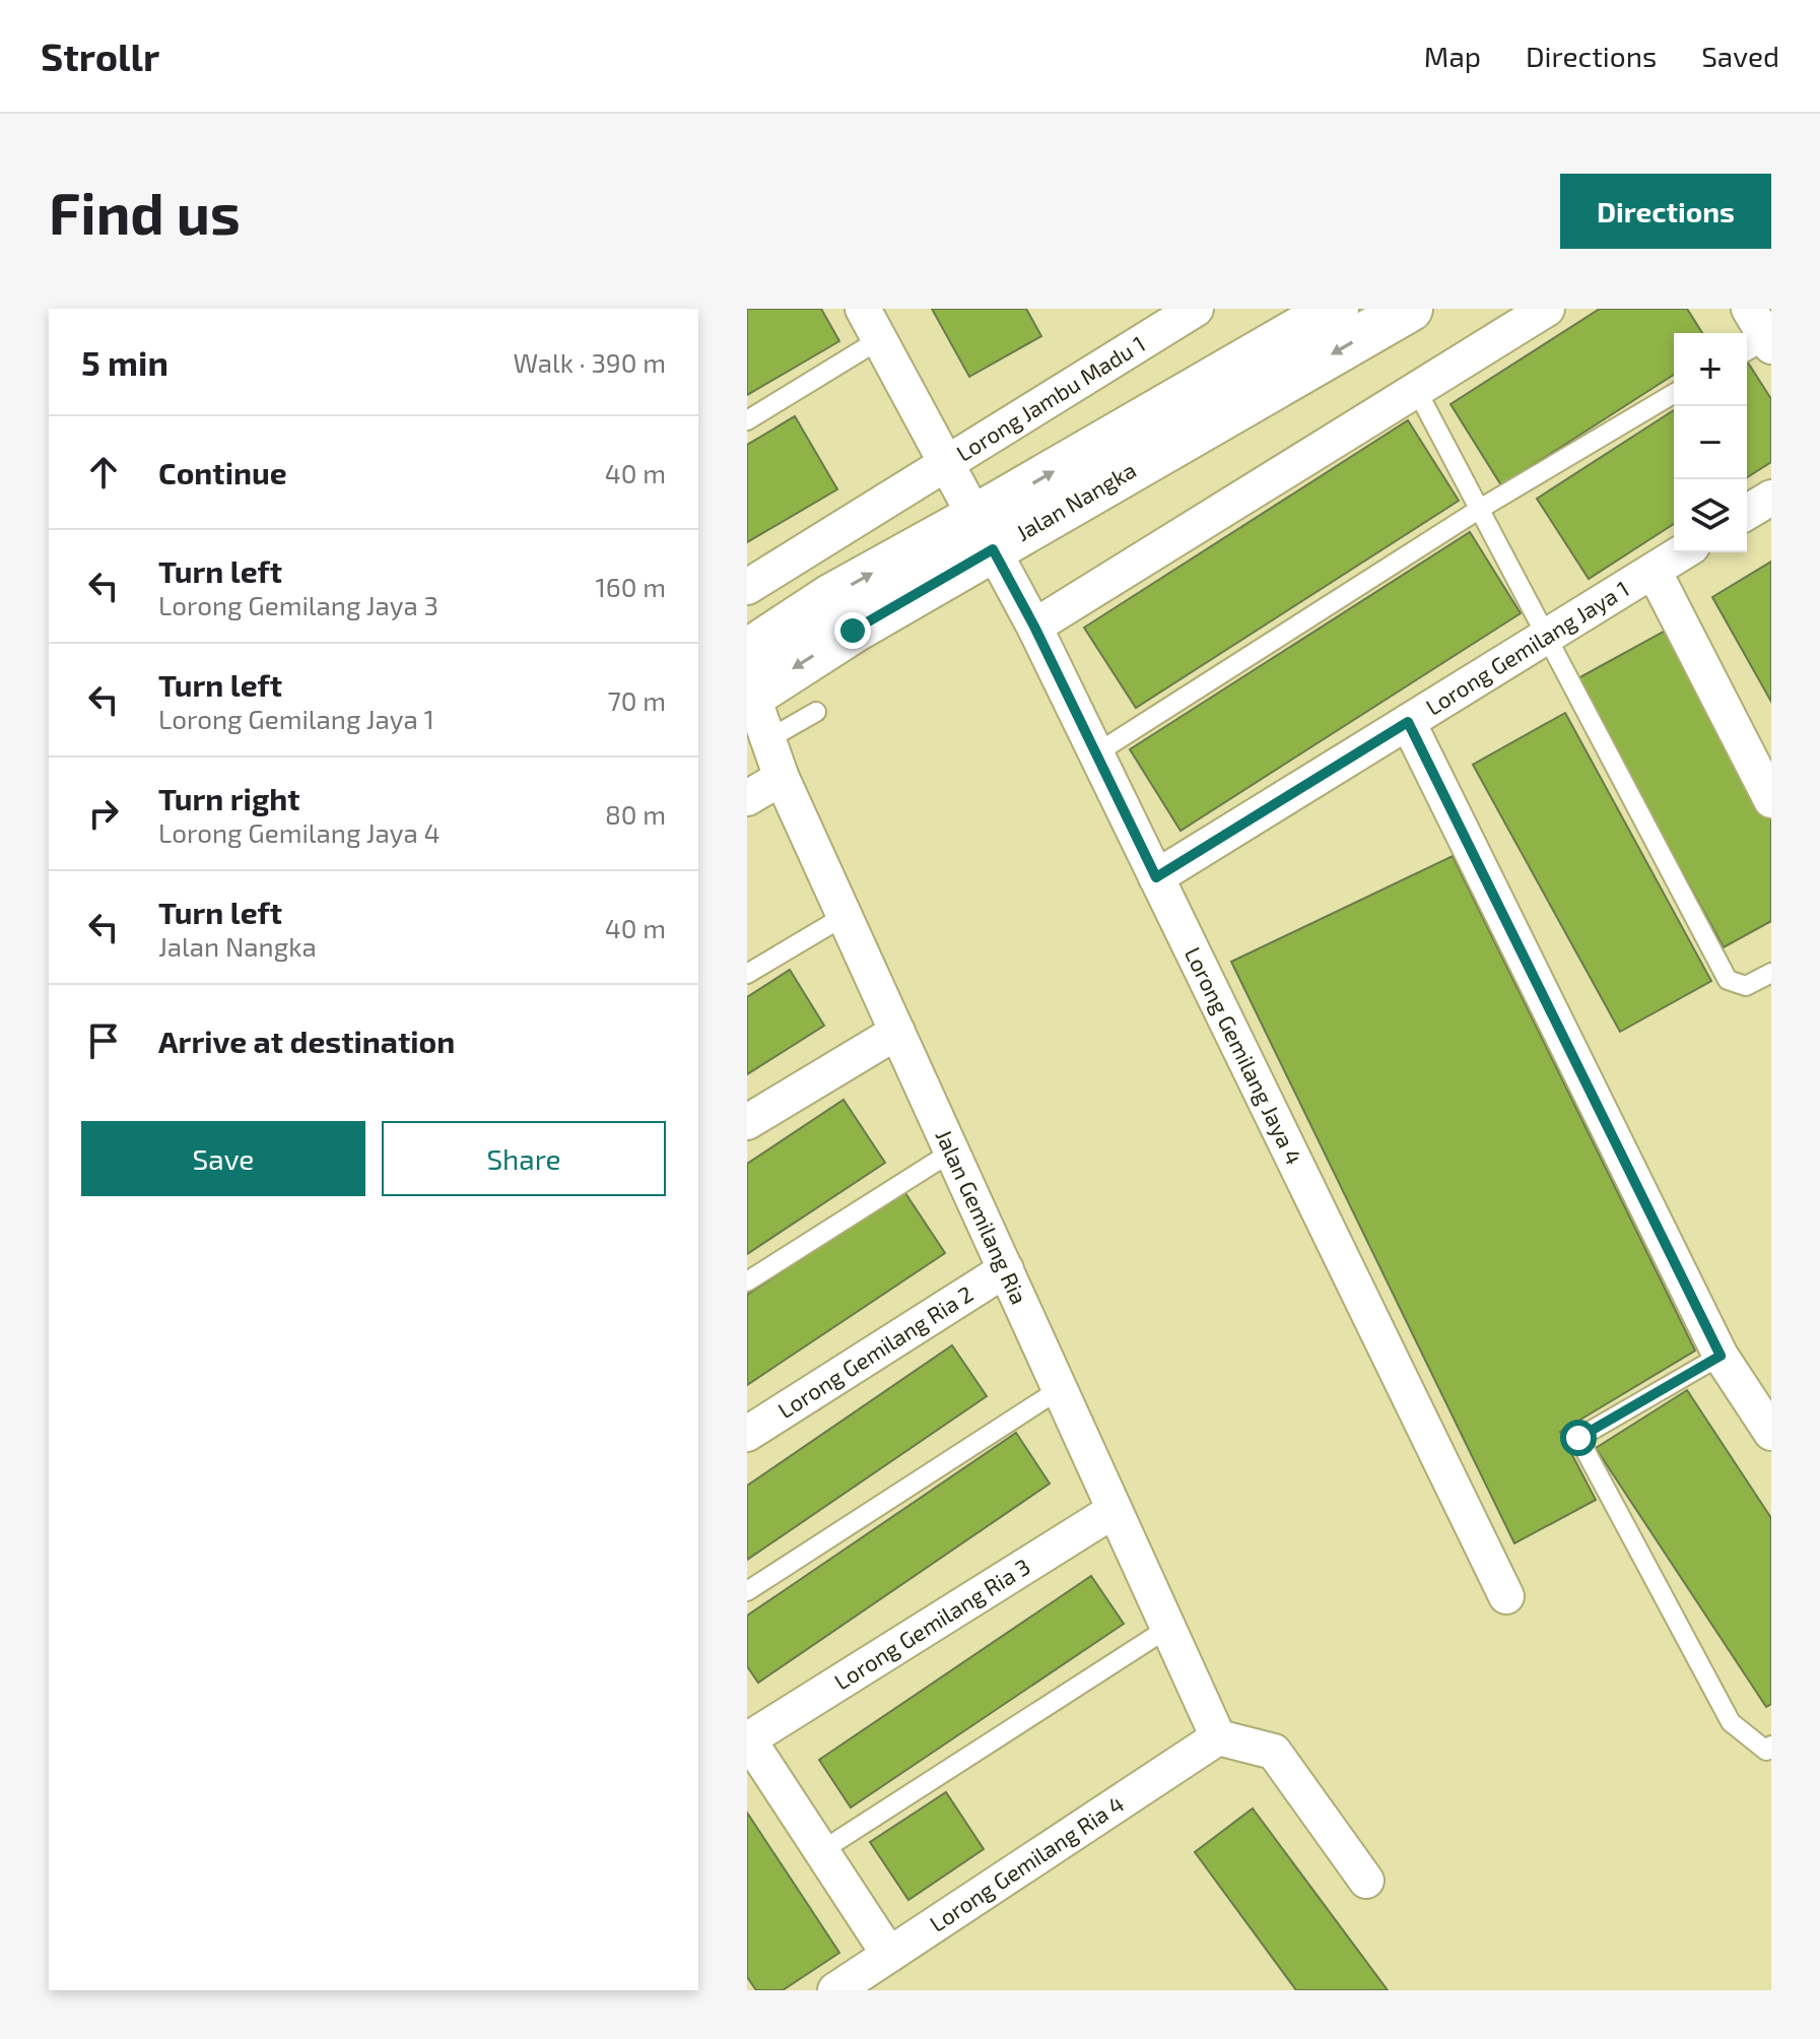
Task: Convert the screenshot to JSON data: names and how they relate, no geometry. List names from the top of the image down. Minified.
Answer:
{"streets":{"street":["Lorong Jambu Madu 1","Jalan Nangka","Lorong Gemilang Jaya 1","Lorong Gemilang Jaya 4","Jalan Gemilang Ria","Lorong Gemilang Ria 2","Lorong Gemilang Ria 3","Lorong Gemilang Ria 4"]},"crossings":[["Lorong Jambu Madu 1","Lorong Gemilang Jaya 4"],["Jalan Nangka","Lorong Gemilang Jaya 4"],["Jalan Nangka","Jalan Gemilang Ria"],["Lorong Gemilang Jaya 1","Lorong Gemilang Jaya 4"],["Jalan Gemilang Ria","Lorong Gemilang Ria 2"],["Jalan Gemilang Ria","Lorong Gemilang Ria 3"],["Jalan Gemilang Ria","Lorong Gemilang Ria 4"]],"page":{"header":"Strollr","nav":["Map","Directions","Saved"],"buttons":["Directions",["Save","Share"]],"title":"Find us","heading":["5 min","Walk · 390 m"],"map_buttons":["+","−"],"list":[["Continue","40 m"],["Turn left","Lorong Gemilang Jaya 3","160 m"],["Turn left","Lorong Gemilang Jaya 1","70 m"],["Turn right","Lorong Gemilang Jaya 4","80 m"],["Turn left","Jalan Nangka","40 m"],"Arrive at destination"]}}
